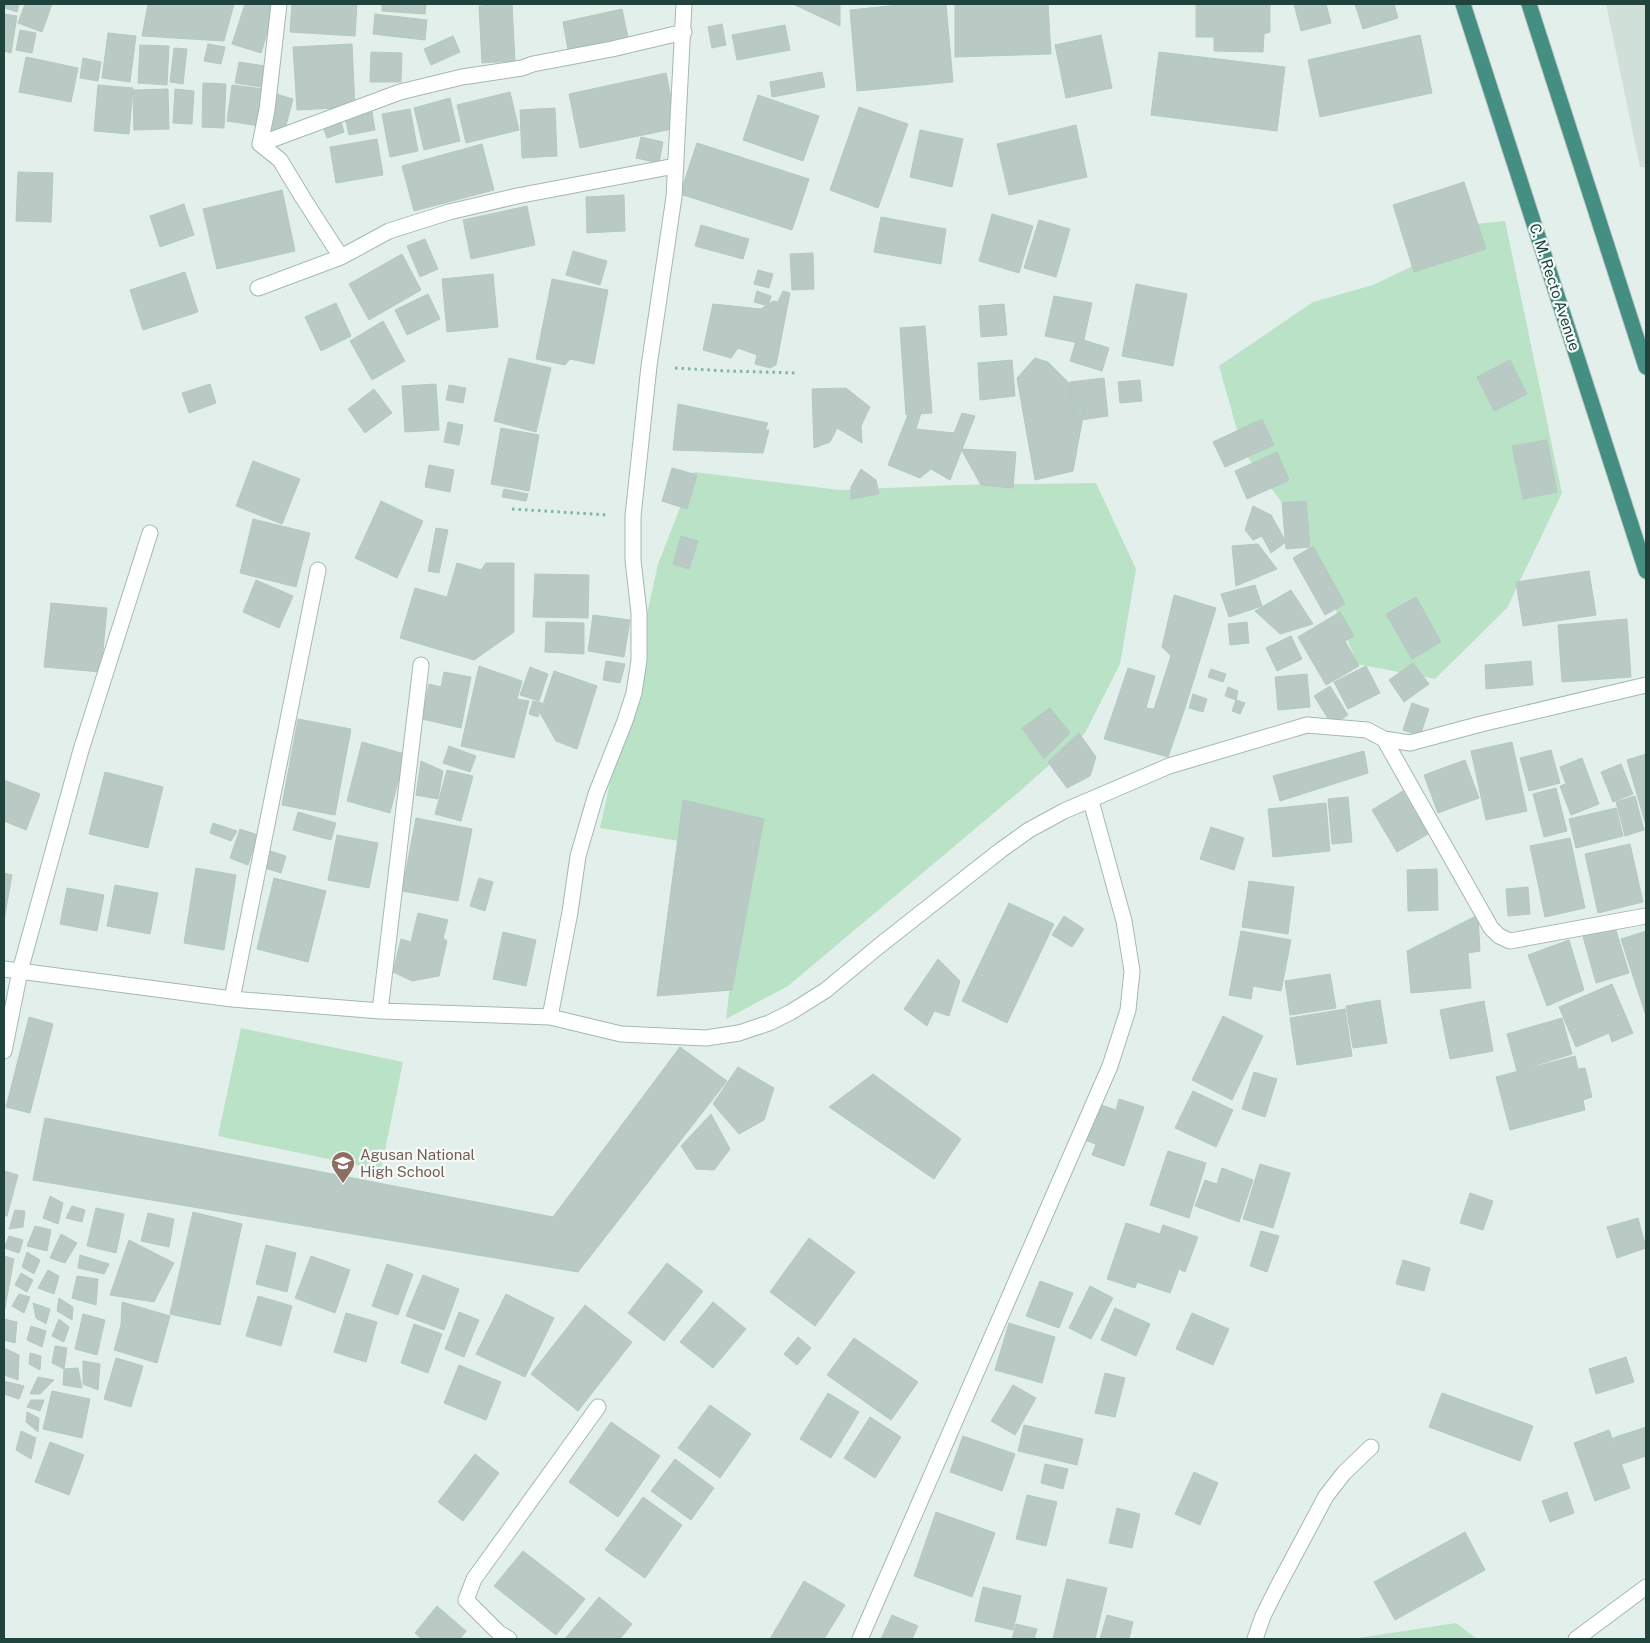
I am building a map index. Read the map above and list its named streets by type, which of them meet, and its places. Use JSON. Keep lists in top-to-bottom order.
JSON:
{
  "streets": {
    "highway": ["C. M. Recto Avenue"]
  },
  "places": {
    "school or university": ["Agusan National High School"]
  }
}
